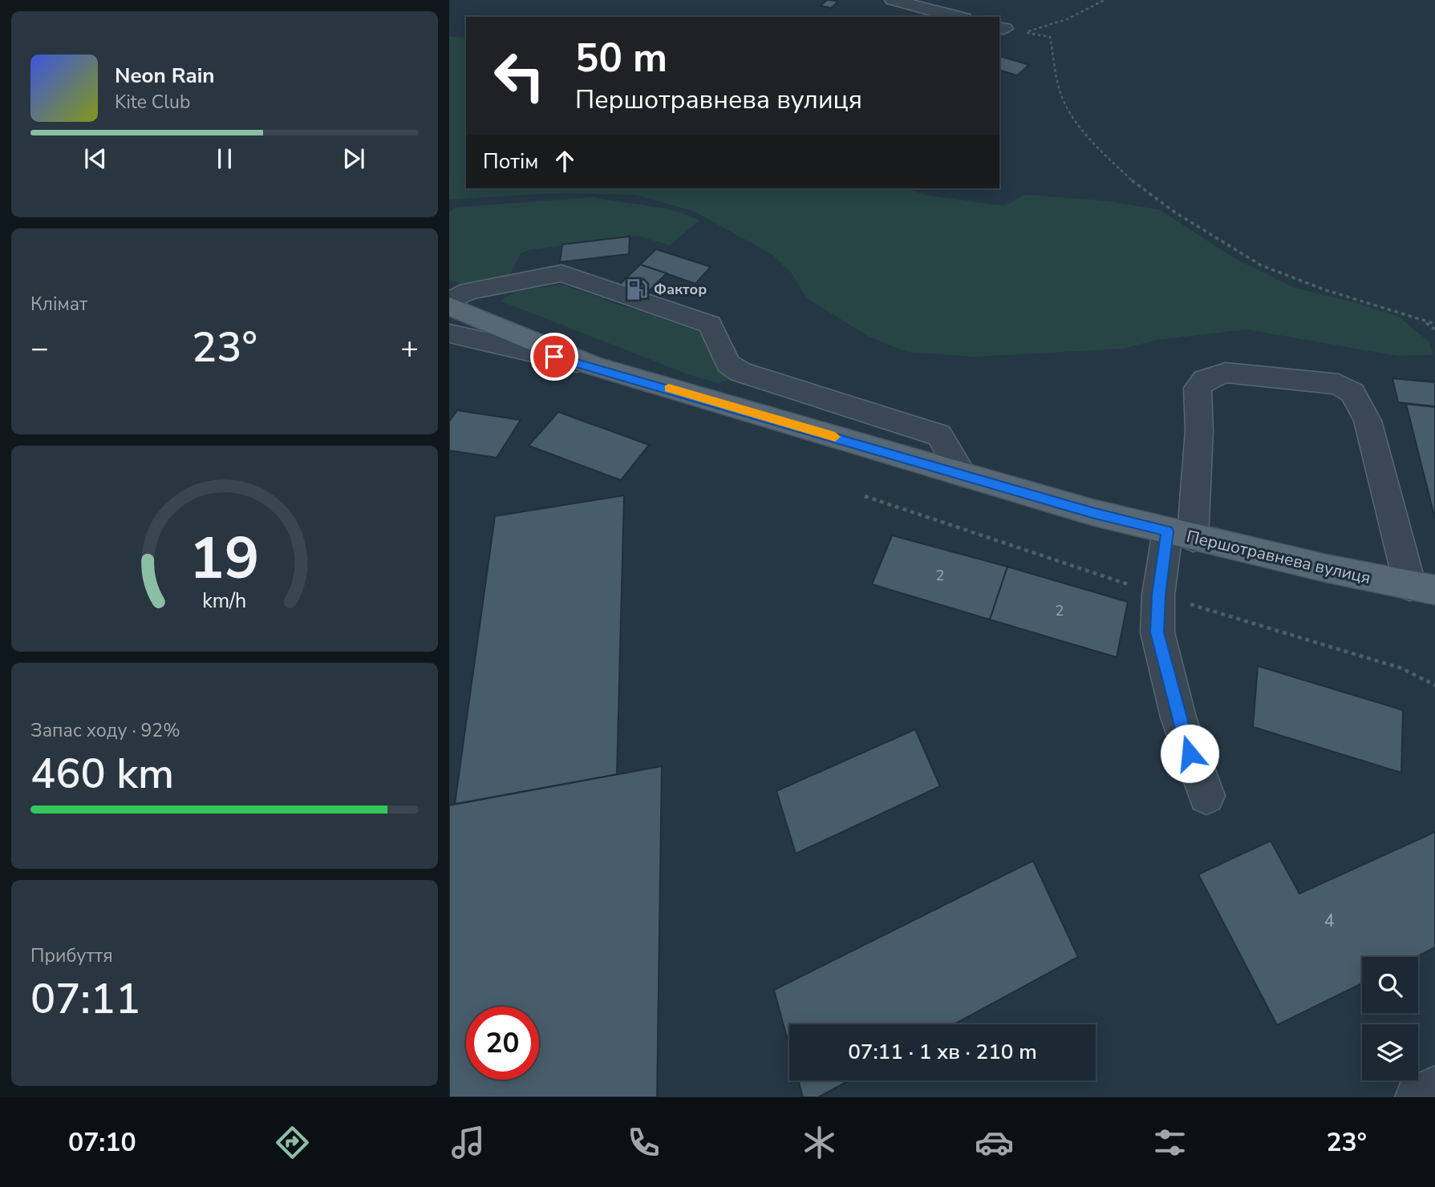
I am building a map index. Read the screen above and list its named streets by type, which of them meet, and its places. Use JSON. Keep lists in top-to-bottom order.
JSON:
{
  "streets": {
    "main road": ["Першотравнева вулиця"]
  },
  "places": {
    "fuel station": ["Фактор"]
  },
  "house_numbers": ["2", "2", "4"],
  "page": {
    "turn": ["50 m", "Першотравнева вулиця"],
    "song": ["Neon Rain", "Kite Club"],
    "then": "Потім",
    "tile": [
      "Клімат",
      ["Запас ходу · 92%", "460 km"],
      ["Прибуття", "07:11"]
    ],
    "heat": ["−", "23°", "+"],
    "limit": "20",
    "trip": "07:11 · 1 хв · 210 m",
    "tabs": ["07:10", "23°"],
    "gauge": ["19", "km/h"]
  }
}
